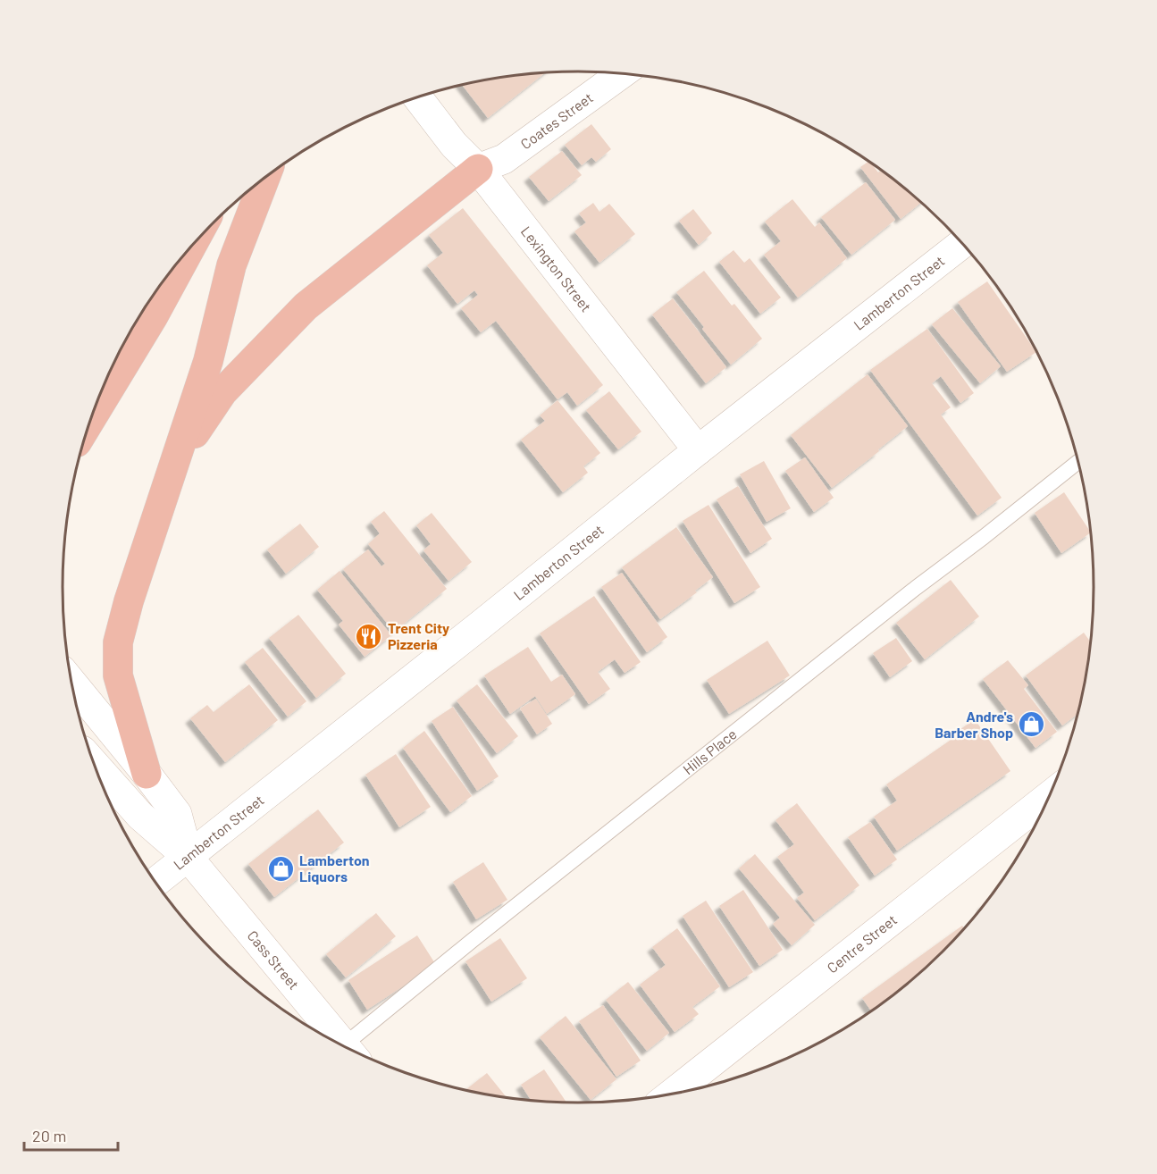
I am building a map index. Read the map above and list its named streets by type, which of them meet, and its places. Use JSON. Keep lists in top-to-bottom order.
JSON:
{
  "streets": {
    "street": [
      "Coates Street",
      "Lexington Street",
      "Lamberton Street",
      "Centre Street",
      "Cass Street"
    ],
    "lane": ["Hills Place"]
  },
  "crossings": [
    ["Coates Street", "Lexington Street"],
    ["Lexington Street", "Lamberton Street"],
    ["Lamberton Street", "Cass Street"]
  ],
  "places": {
    "restaurant": ["Trent City Pizzeria"],
    "shop": ["Andre's Barber Shop", "Lamberton Liquors"]
  },
  "scale_bar": "20 m"
}
